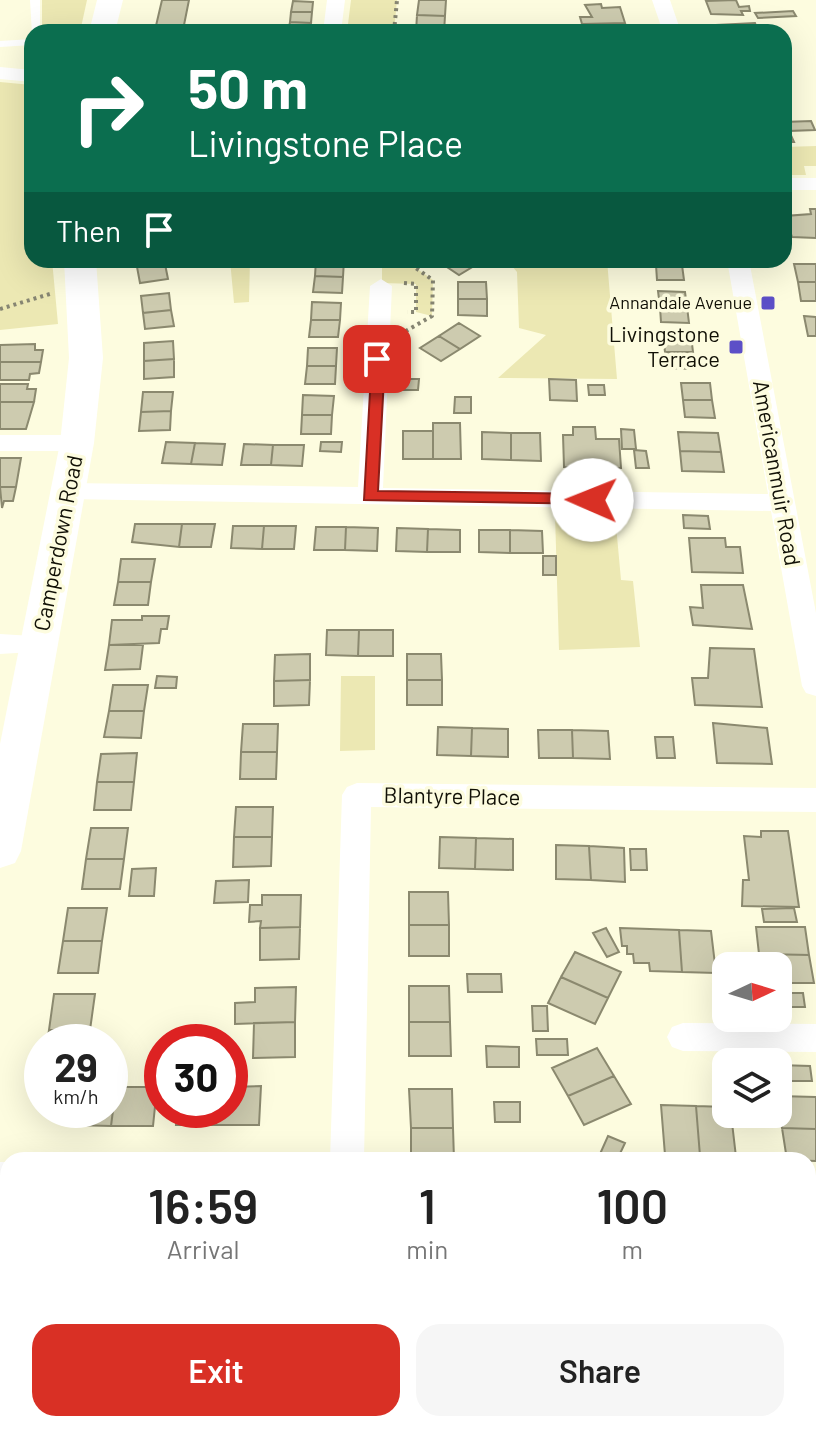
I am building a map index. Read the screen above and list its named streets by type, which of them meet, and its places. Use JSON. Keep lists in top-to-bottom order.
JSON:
{
  "streets": {
    "street": ["Americanmuir Road", "Camperdown Road", "Blantyre Place"]
  },
  "places": {
    "transit": ["Annandale Avenue", "Livingstone Terrace"]
  },
  "north": "right",
  "page": {
    "turn": ["50 m", "Livingstone Place"],
    "then": "Then",
    "speed": "29 km/h",
    "limit": "30",
    "eta": [
      "16:59",
      "Arrival",
      "1",
      "min",
      "100",
      "m"
    ],
    "buttons": ["Exit", "Share"]
  }
}
